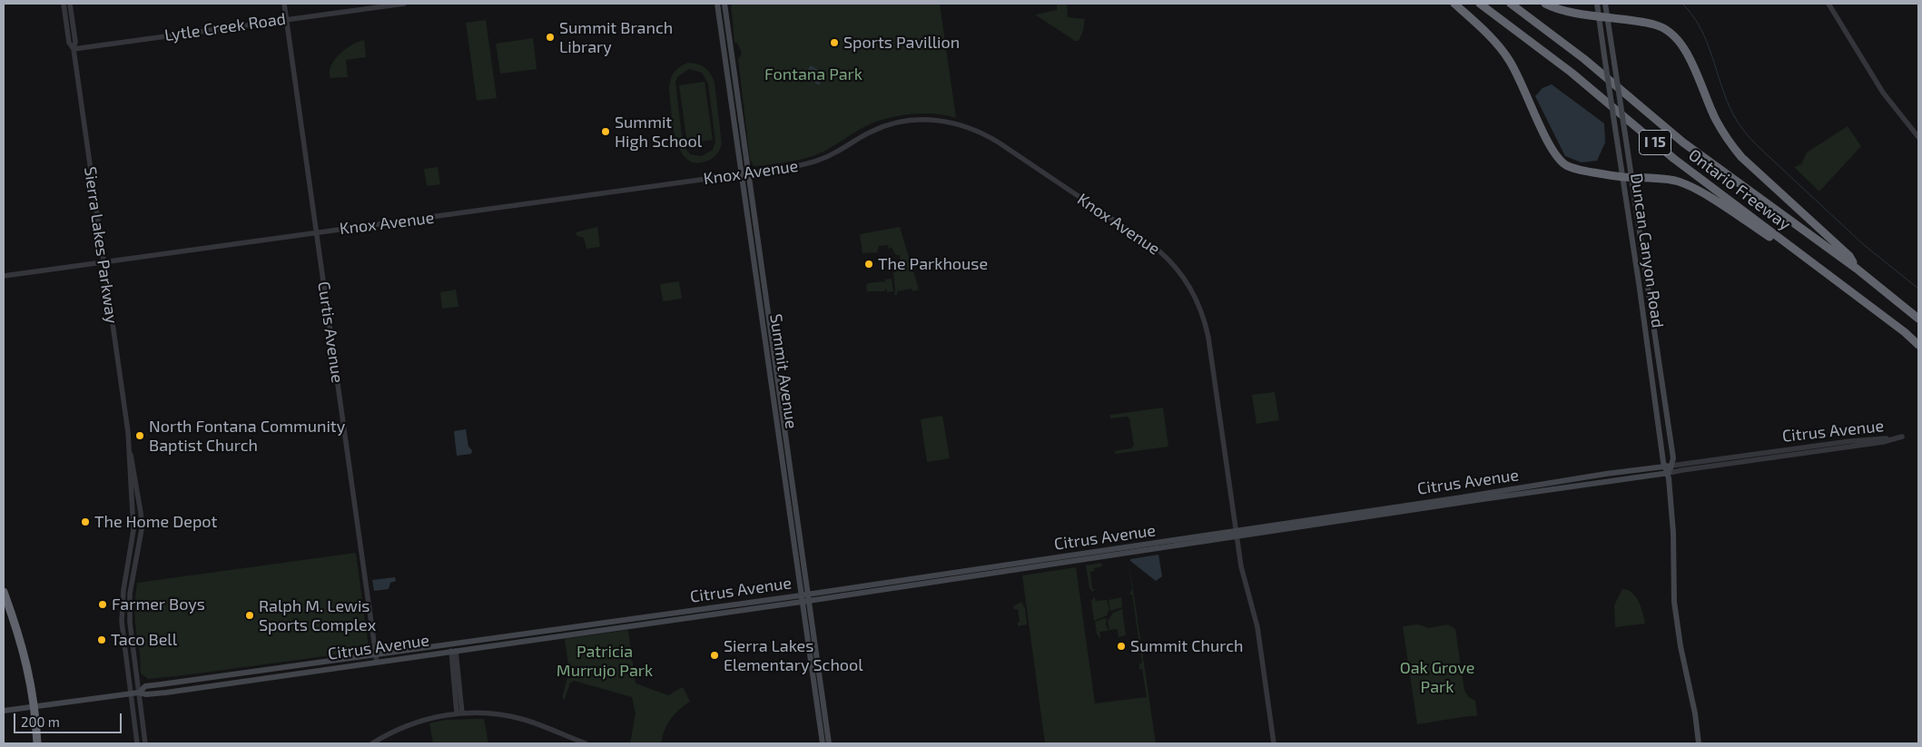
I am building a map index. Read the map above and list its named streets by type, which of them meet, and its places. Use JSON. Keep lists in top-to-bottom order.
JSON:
{
  "streets": {
    "highway": ["I 15", "Ontario Freeway"],
    "main road": ["Duncan Canyon Road", "Summit Avenue", "Citrus Avenue"],
    "street": [
      "Lytle Creek Road",
      "Knox Avenue",
      "Sierra Lakes Parkway",
      "Curtis Avenue"
    ]
  },
  "crossings": [
    ["Lytle Creek Road", "Sierra Lakes Parkway"],
    ["Lytle Creek Road", "Curtis Avenue"],
    ["Knox Avenue", "Sierra Lakes Parkway"],
    ["Knox Avenue", "Curtis Avenue"],
    ["Knox Avenue", "Summit Avenue"],
    ["Knox Avenue", "Citrus Avenue"],
    ["Sierra Lakes Parkway", "Citrus Avenue"],
    ["Duncan Canyon Road", "Citrus Avenue"],
    ["Curtis Avenue", "Citrus Avenue"],
    ["Summit Avenue", "Citrus Avenue"]
  ],
  "parks": ["Fontana Park", "Patricia Murrujo Park", "Oak Grove Park"],
  "places": [
    "Summit Branch Library",
    "Sports Pavillion",
    "Summit High School",
    "The Parkhouse",
    "North Fontana Community Baptist Church",
    "The Home Depot",
    "Farmer Boys",
    "Ralph M. Lewis Sports Complex",
    "Taco Bell",
    "Summit Church",
    "Sierra Lakes Elementary School"
  ],
  "scale_bar": "200 m"
}
